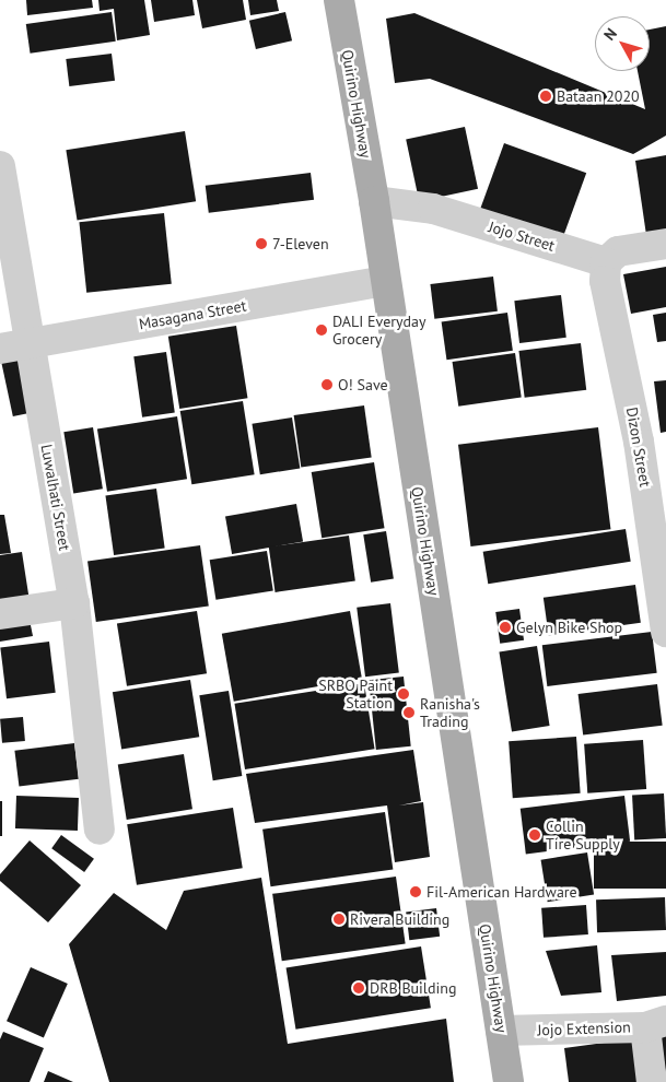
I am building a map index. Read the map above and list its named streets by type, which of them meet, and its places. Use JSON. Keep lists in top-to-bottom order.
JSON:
{
  "streets": {
    "main road": ["Quirino Highway"],
    "street": [
      "Jojo Street",
      "Masagana Street",
      "Dizon Street",
      "Luwalhati Street",
      "Jojo Extension"
    ]
  },
  "crossings": [
    ["Quirino Highway", "Jojo Street"],
    ["Quirino Highway", "Masagana Street"],
    ["Quirino Highway", "Jojo Extension"],
    ["Jojo Street", "Dizon Street"],
    ["Masagana Street", "Luwalhati Street"]
  ],
  "places": [
    "Bataan 2020",
    "7-Eleven",
    "DALI Everyday Grocery",
    "O! Save",
    "Gelyn Bike Shop",
    "SRBO Paint Station",
    "Ranisha's Trading",
    "Collin Tire Supply",
    "Fil-American Hardware",
    "Rivera Building",
    "DRB Building"
  ],
  "north": "top left"
}
